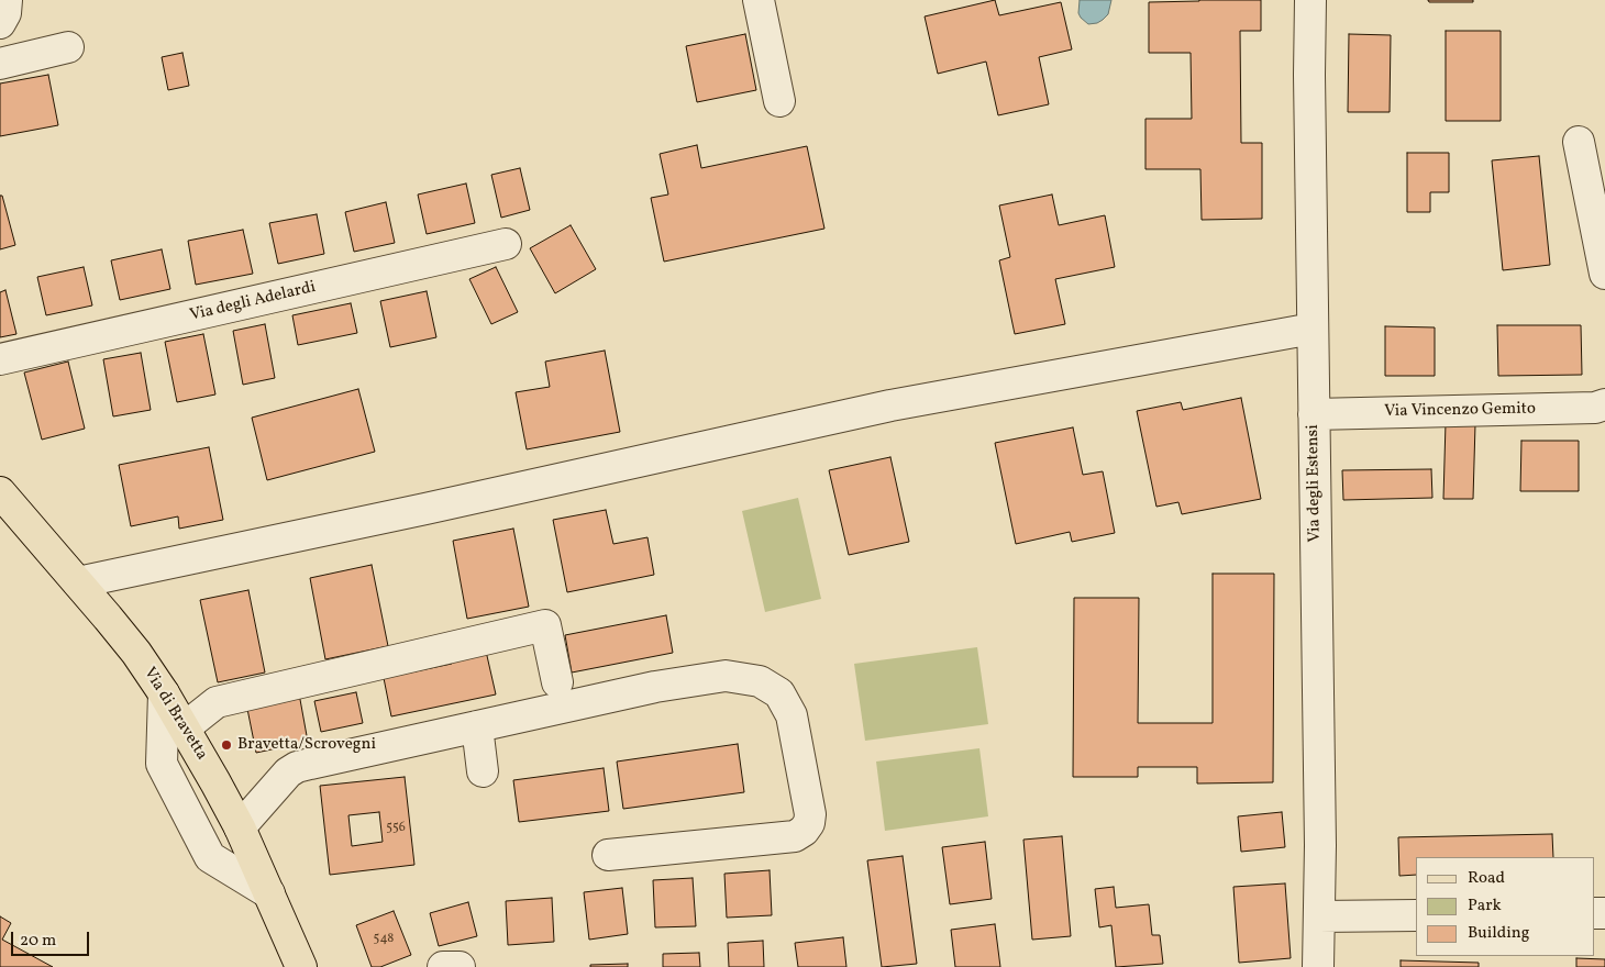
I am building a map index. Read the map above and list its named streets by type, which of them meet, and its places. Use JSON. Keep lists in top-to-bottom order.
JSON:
{
  "streets": {
    "main road": ["Via di Bravetta"],
    "street": ["Via degli Adelardi", "Via Vincenzo Gemito", "Via degli Estensi"]
  },
  "crossings": [
    ["Via Vincenzo Gemito", "Via degli Estensi"]
  ],
  "places": ["Bravetta/Scrovegni"],
  "house_numbers": ["556", "548"],
  "legend": ["Road", "Park", "Building"],
  "scale_bar": "20 m"
}
